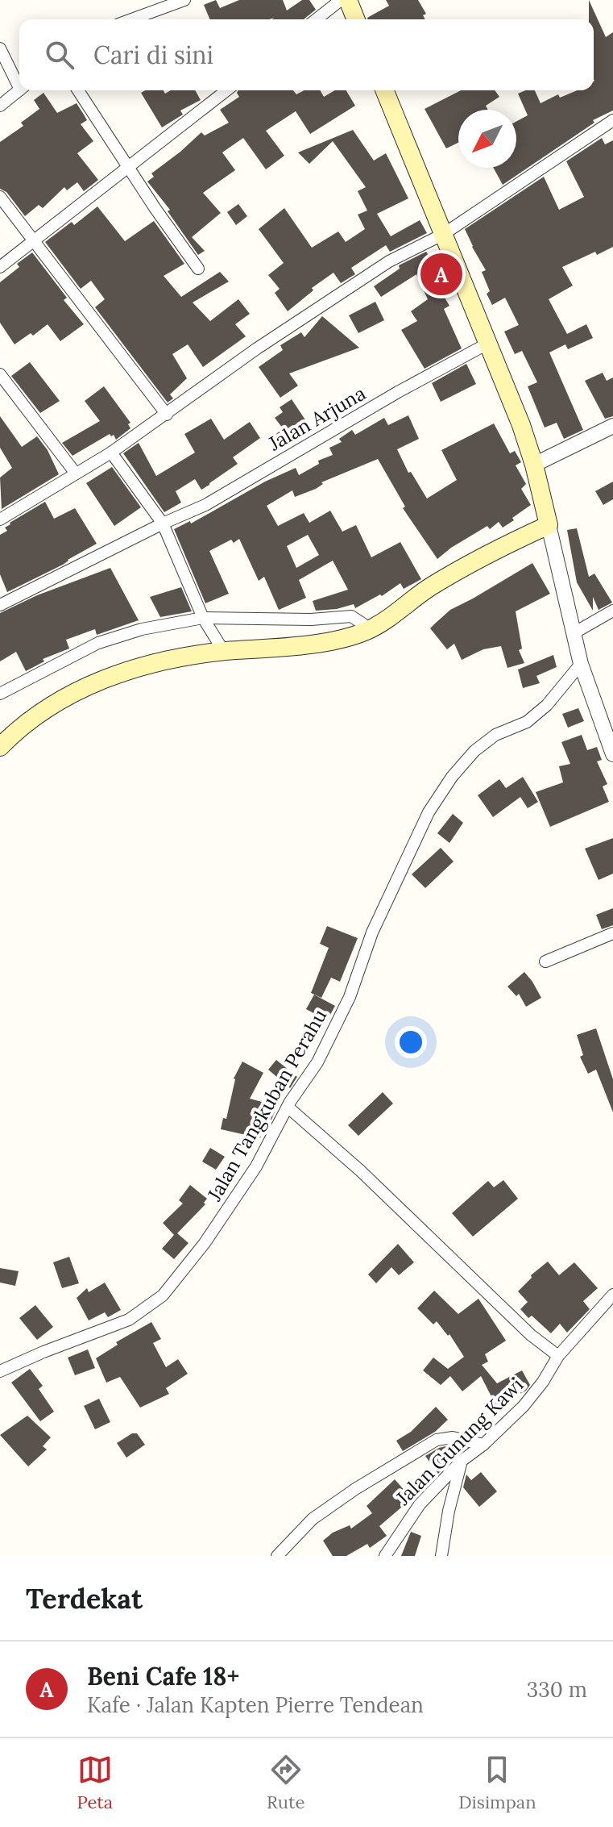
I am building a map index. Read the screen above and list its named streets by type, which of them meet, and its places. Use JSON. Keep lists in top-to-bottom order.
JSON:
{
  "streets": {
    "street": ["Jalan Arjuna", "Jalan Tangkuban Perahu", "Jalan Gunung Kawi"]
  },
  "north": "bottom left",
  "page": {
    "search": "Cari di sini",
    "pins": "A",
    "heading": "Terdekat",
    "list": [
      {
        "mark": "A",
        "name": "Beni Cafe 18+",
        "note": "Kafe · Jalan Kapten Pierre Tendean",
        "value": "330 m"
      }
    ],
    "nav": ["Peta", "Rute", "Disimpan"]
  }
}
